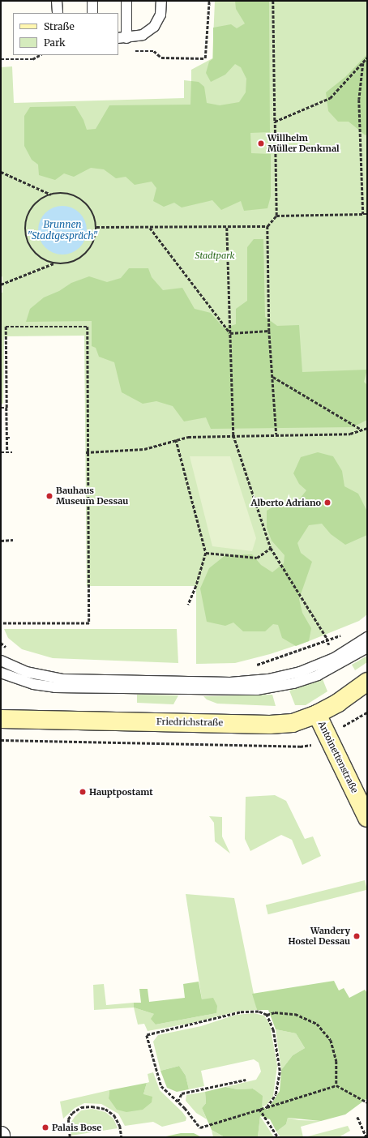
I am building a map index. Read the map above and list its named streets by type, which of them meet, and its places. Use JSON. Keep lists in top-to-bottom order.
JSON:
{
  "streets": {
    "main road": ["Friedrichstraße", "Antoinettenstraße"]
  },
  "crossings": [
    ["Friedrichstraße", "Antoinettenstraße"]
  ],
  "water": ["Brunnen \"Stadtgespräch\""],
  "parks": ["Stadtpark"],
  "places": [
    "Willhelm Müller Denkmal",
    "Bauhaus Museum Dessau",
    "Alberto Adriano",
    "Hauptpostamt",
    "Wandery Hostel Dessau",
    "Palais Bose"
  ],
  "legend": ["Straße", "Park"]
}
